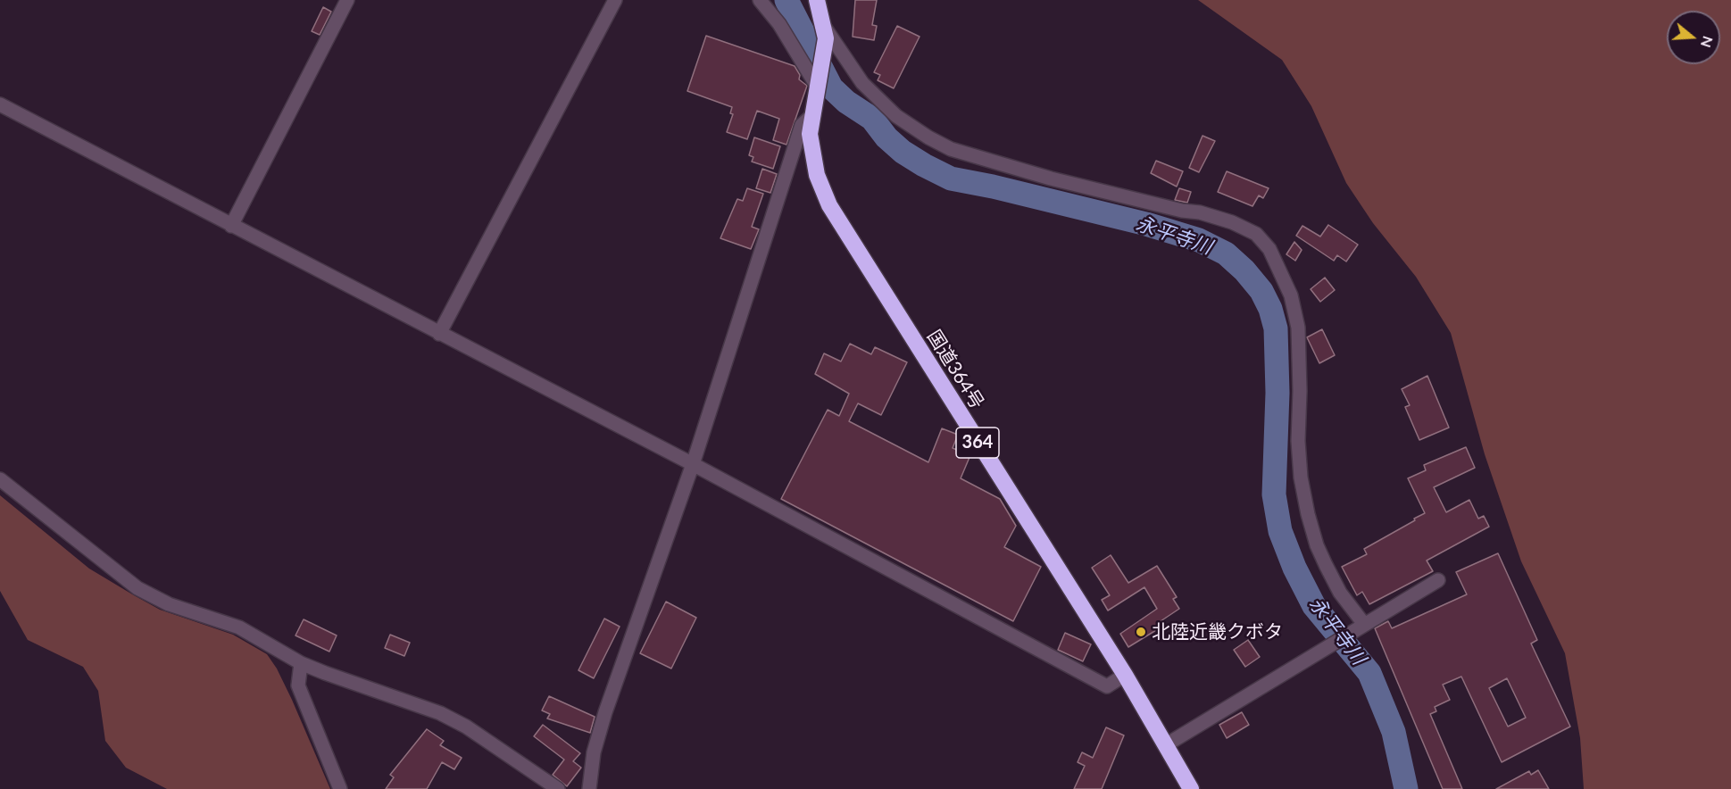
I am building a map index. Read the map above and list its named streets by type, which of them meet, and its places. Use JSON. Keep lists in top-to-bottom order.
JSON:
{
  "streets": {
    "highway": ["国道364号", "364"]
  },
  "water": ["永平寺川"],
  "places": ["北陸近畿クボタ"],
  "north": "right"
}
